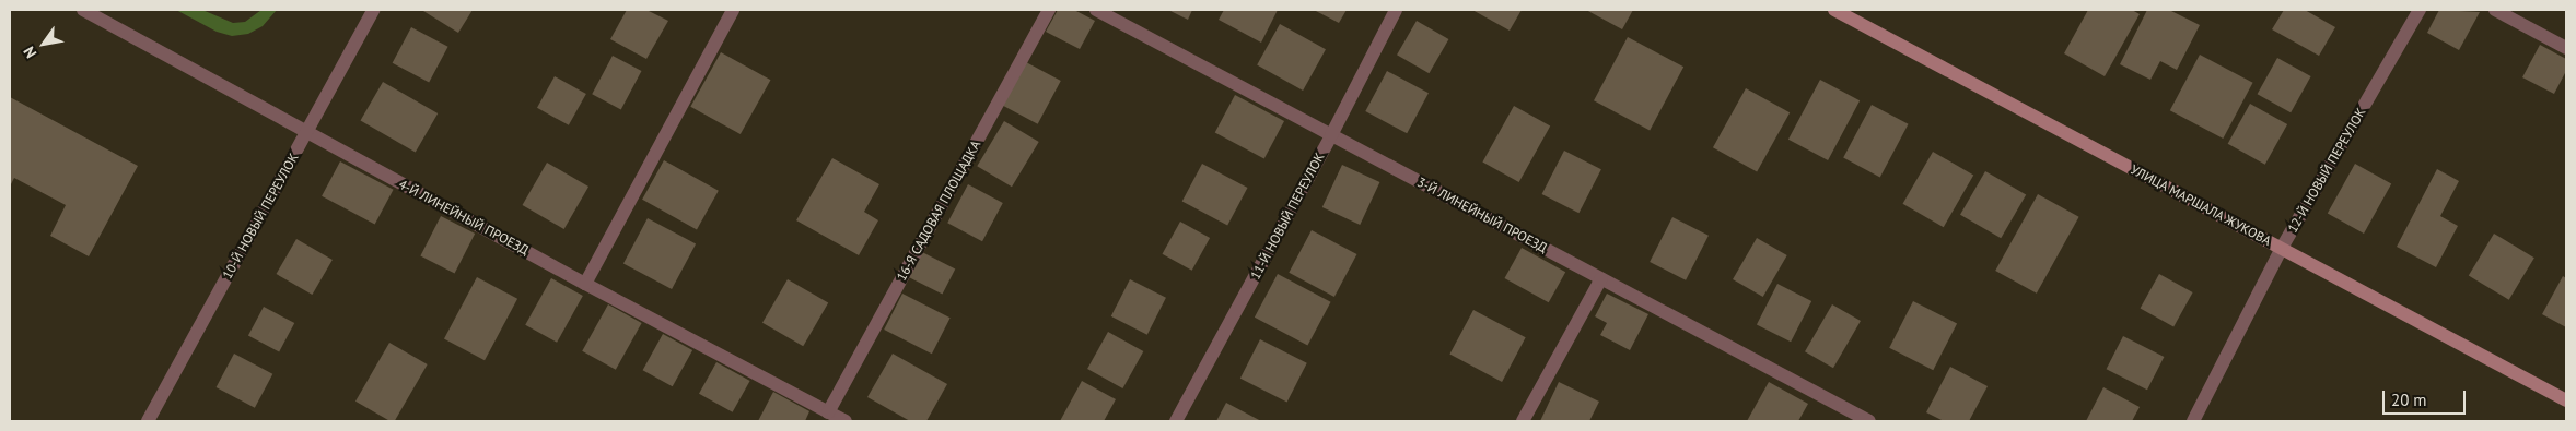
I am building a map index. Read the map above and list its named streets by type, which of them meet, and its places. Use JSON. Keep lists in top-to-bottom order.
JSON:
{
  "streets": {
    "main road": ["УЛИЦА МАРШАЛА ЖУКОВА"],
    "street": [
      "12-Й НОВЫЙ ПЕРЕУЛОК",
      "16-Я САДОВАЯ ПЛОЩАДКА",
      "3-Й ЛИНЕЙНЫЙ ПРОЕЗД",
      "10-Й НОВЫЙ ПЕРЕУЛОК",
      "11-Й НОВЫЙ ПЕРЕУЛОК",
      "4-Й ЛИНЕЙНЫЙ ПРОЕЗД"
    ]
  },
  "crossings": [
    ["12-Й НОВЫЙ ПЕРЕУЛОК", "УЛИЦА МАРШАЛА ЖУКОВА"],
    ["16-Я САДОВАЯ ПЛОЩАДКА", "4-Й ЛИНЕЙНЫЙ ПРОЕЗД"],
    ["3-Й ЛИНЕЙНЫЙ ПРОЕЗД", "11-Й НОВЫЙ ПЕРЕУЛОК"],
    ["10-Й НОВЫЙ ПЕРЕУЛОК", "4-Й ЛИНЕЙНЫЙ ПРОЕЗД"]
  ],
  "scale_bar": "20 m",
  "north": "bottom left"
}
